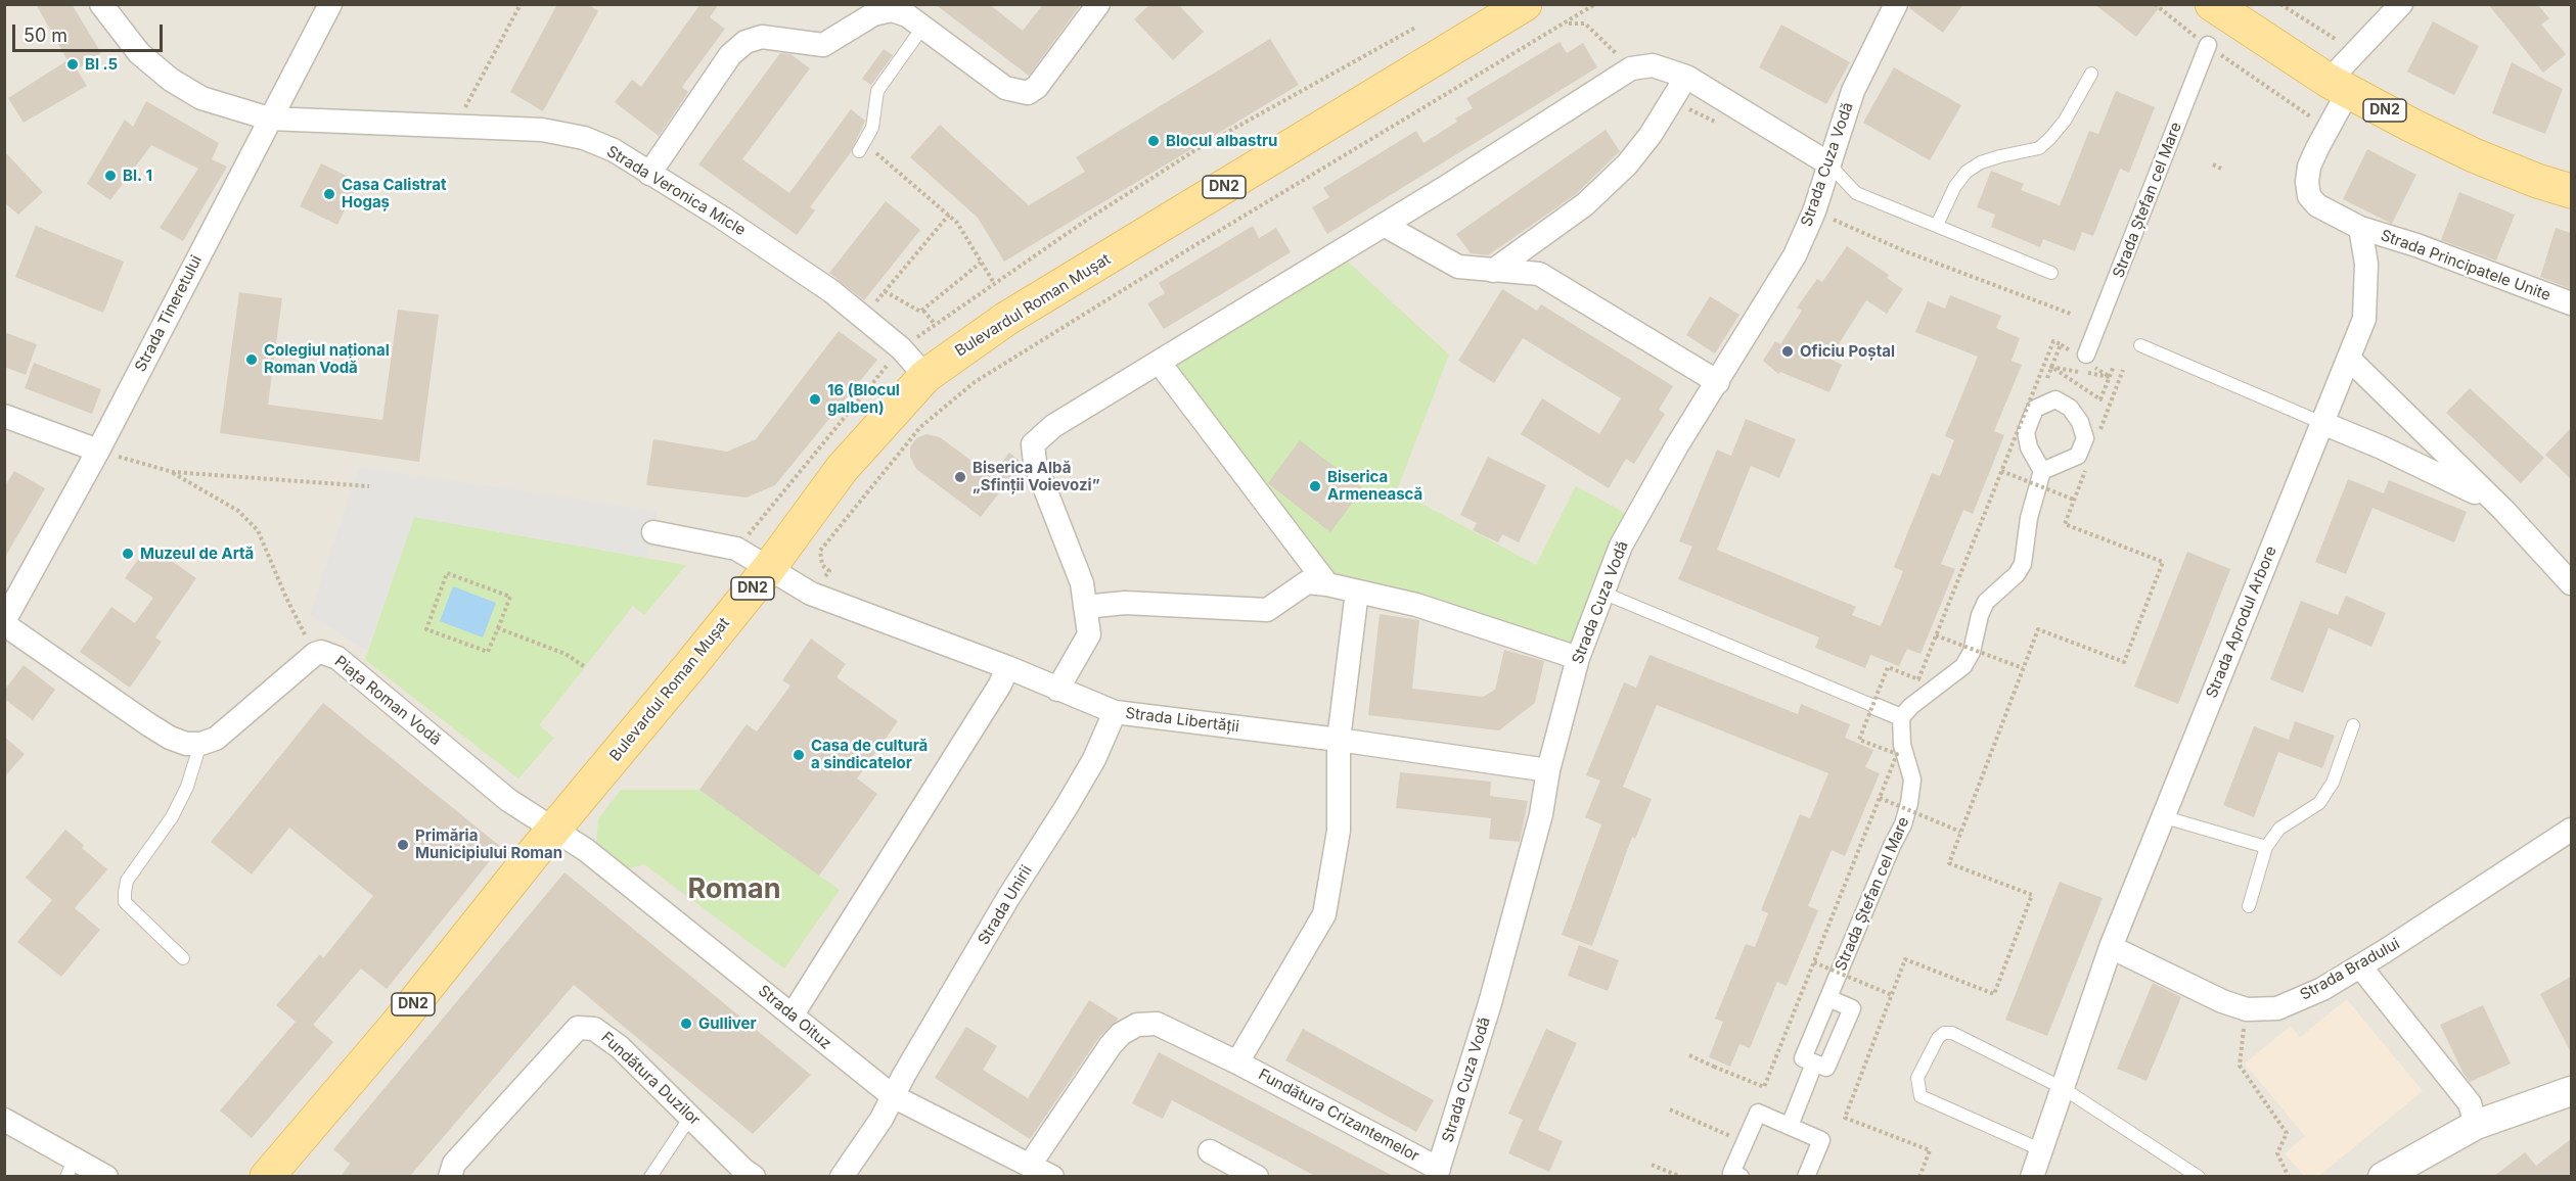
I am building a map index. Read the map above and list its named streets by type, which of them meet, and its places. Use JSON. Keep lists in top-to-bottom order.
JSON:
{
  "streets": {
    "main road": ["DN2", "Bulevardul Roman Mușat"],
    "street": [
      "Strada Cuza Vodă",
      "Strada Veronica Micle",
      "Strada Ștefan cel Mare",
      "Strada Principatele Unite",
      "Strada Tineretului",
      "Strada Aprodul Arbore",
      "Piața Roman Vodă",
      "Strada Libertății",
      "Strada Unirii",
      "Strada Bradului",
      "Strada Oituz",
      "Fundătura Duzilor",
      "Fundătura Crizantemelor"
    ]
  },
  "crossings": [
    ["Strada Cuza Vodă", "Strada Libertății"],
    ["Strada Cuza Vodă", "Fundătura Crizantemelor"],
    ["Strada Veronica Micle", "Bulevardul Roman Mușat"],
    ["Strada Veronica Micle", "Strada Tineretului"],
    ["Strada Principatele Unite", "Strada Aprodul Arbore"],
    ["Bulevardul Roman Mușat", "Piața Roman Vodă"],
    ["Bulevardul Roman Mușat", "Strada Libertății"],
    ["Bulevardul Roman Mușat", "Strada Oituz"],
    ["Strada Aprodul Arbore", "Strada Bradului"],
    ["Piața Roman Vodă", "Strada Oituz"],
    ["Strada Libertății", "Strada Unirii"],
    ["Strada Unirii", "Strada Oituz"],
    ["Strada Oituz", "Fundătura Crizantemelor"]
  ],
  "districts": ["Roman"],
  "places": [
    "Bl .5",
    "Blocul albastru",
    "Bl. 1",
    "Casa Calistrat Hogaș",
    "Oficiu Poștal",
    "Colegiul național Roman Vodă",
    "16 (Blocul galben)",
    "Biserica Albă „Sfinții Voievozi”",
    "Biserica Armenească",
    "Muzeul de Artă",
    "Casa de cultură a sindicatelor",
    "Primăria Municipiului Roman",
    "Gulliver"
  ],
  "scale_bar": "50 m"
}
